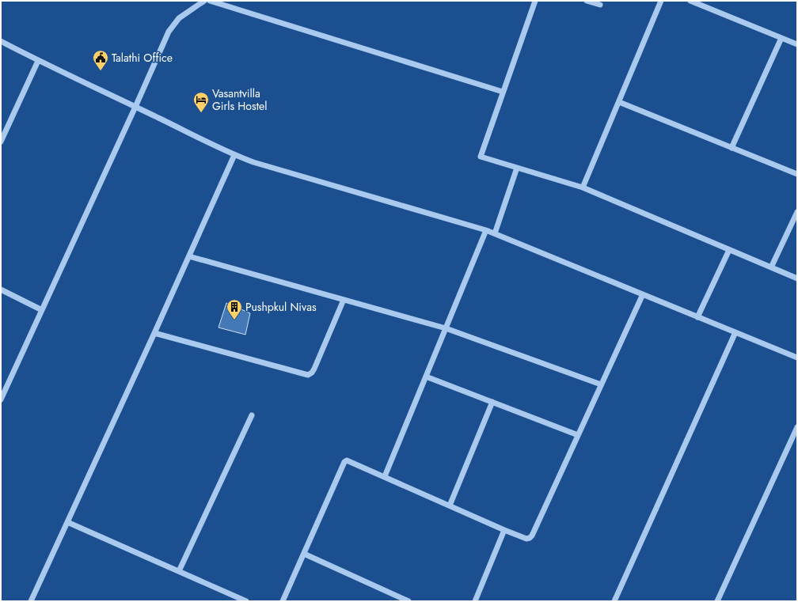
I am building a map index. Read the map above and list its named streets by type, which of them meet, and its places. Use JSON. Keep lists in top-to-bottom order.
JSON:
{
  "places": {
    "public building": ["Talathi Office"],
    "hotel": ["Vasantvilla Girls Hostel"],
    "building": ["Pushpkul Nivas"]
  }
}
